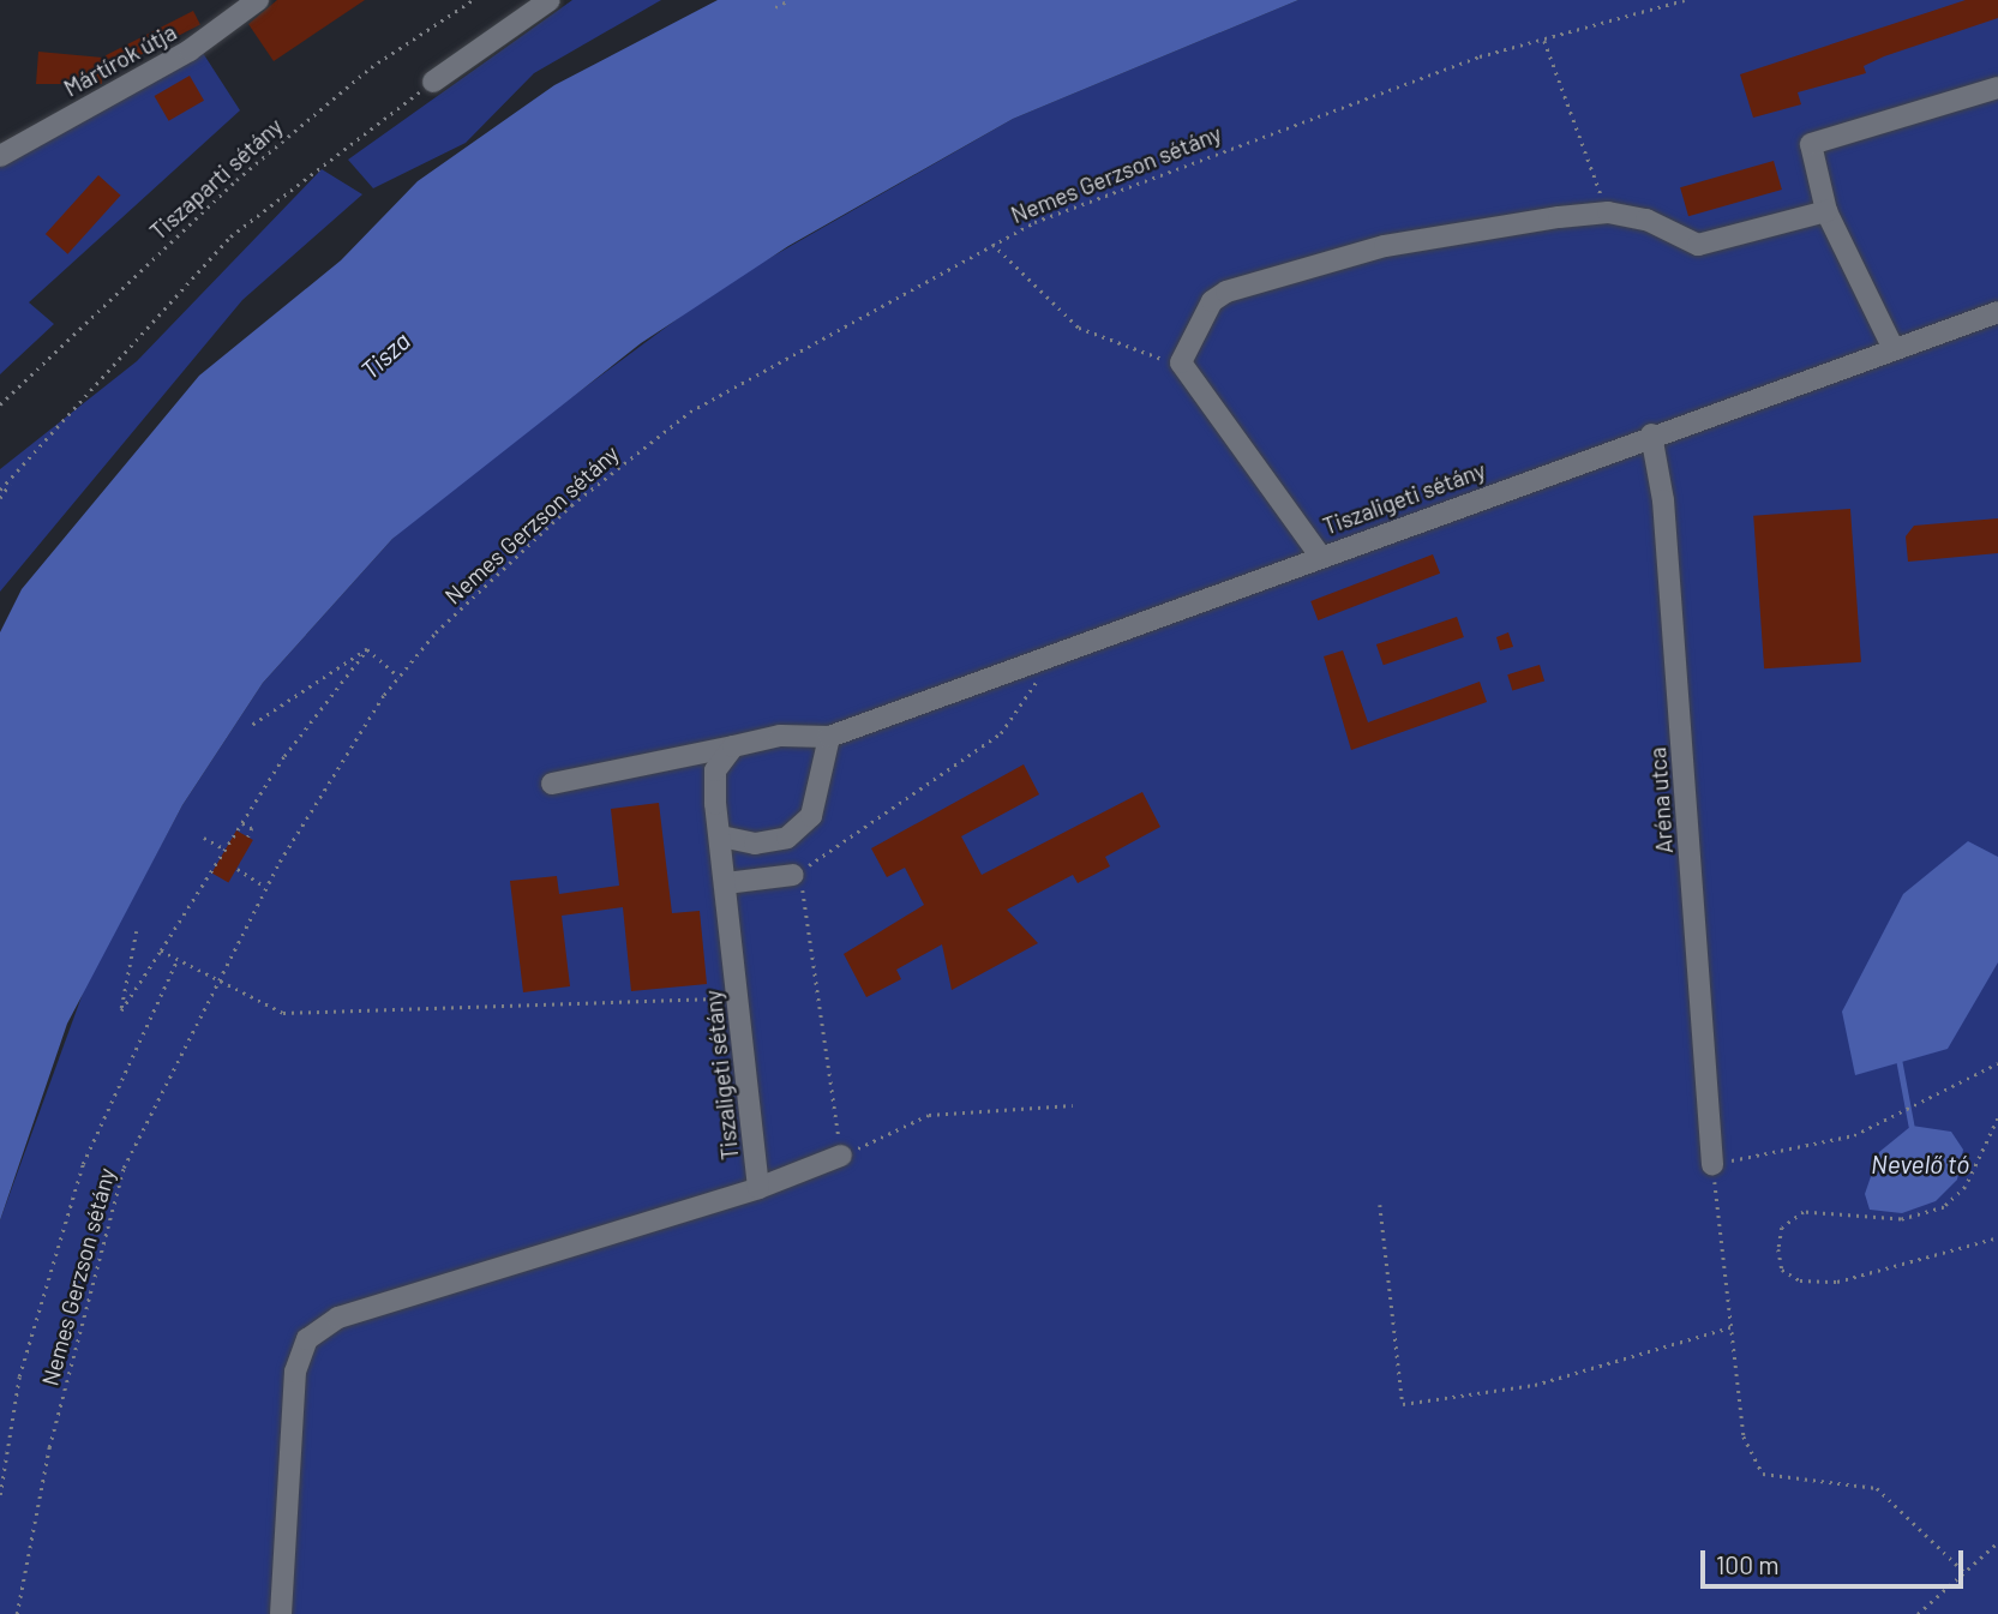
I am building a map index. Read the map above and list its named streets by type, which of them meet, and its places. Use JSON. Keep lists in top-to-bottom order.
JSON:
{
  "streets": {
    "street": ["Mártírok útja", "Tiszaligeti sétány", "Aréna utca"],
    "path": ["Nemes Gerzson sétány", "Tiszaparti sétány"]
  },
  "crossings": [
    ["Tiszaligeti sétány", "Aréna utca"]
  ],
  "water": ["Tisza", "Nevelő tó"],
  "scale_bar": "100 m"
}
